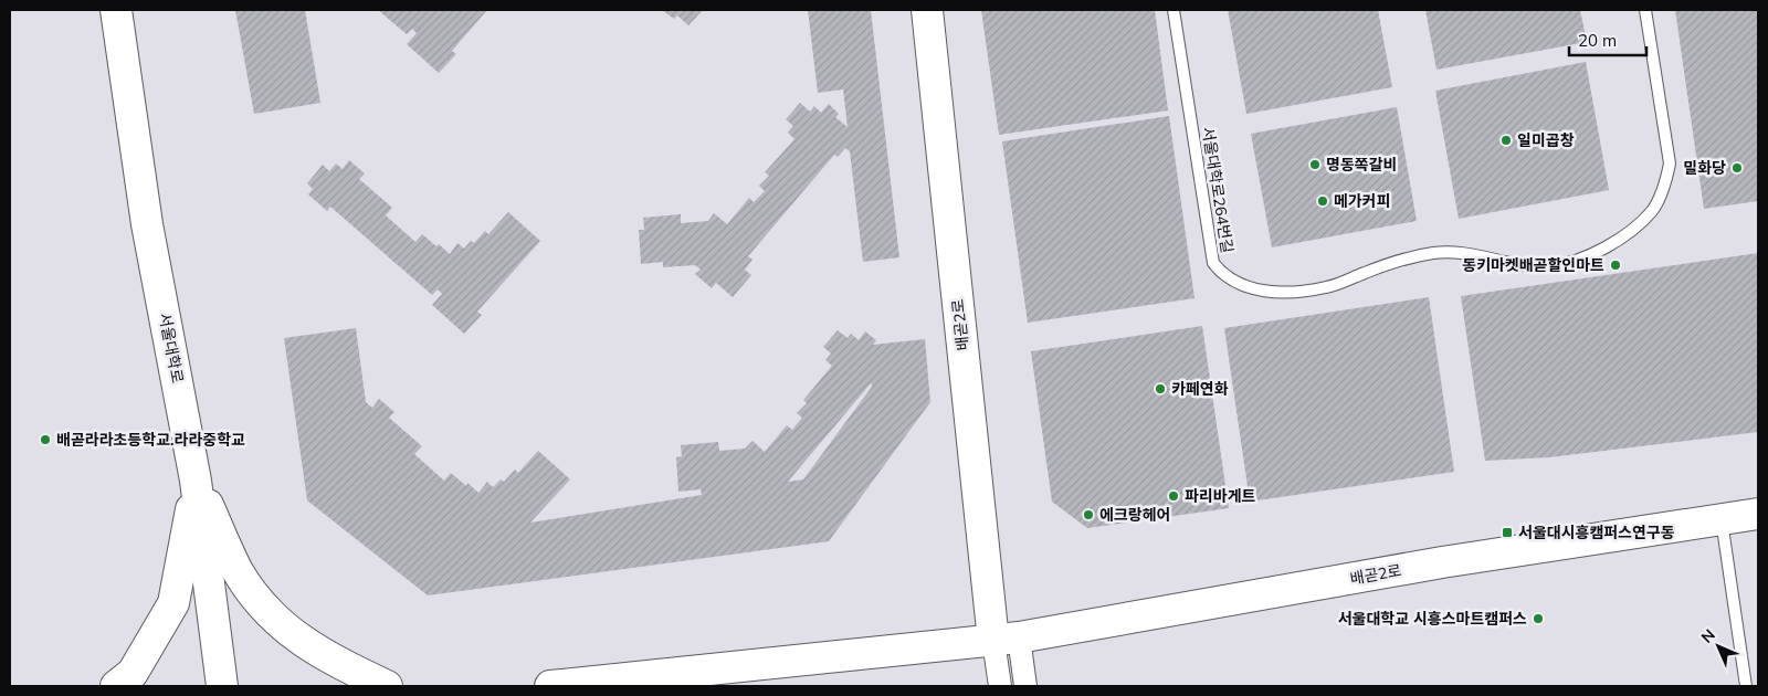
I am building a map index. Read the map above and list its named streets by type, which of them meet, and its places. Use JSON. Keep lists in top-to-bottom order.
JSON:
{
  "streets": {
    "main road": ["배곧2로", "서울대학로"],
    "lane": ["서울대학로264번길"]
  },
  "places": {
    "other": [
      "일미곱창",
      "명동쪽갈비",
      "밀화당",
      "메가커피",
      "동키마켓배곧할인마트",
      "카페연화",
      "배곧라라초등학교.라라중학교",
      "파리바게트",
      "에크랑헤어",
      "서울대학교 시흥스마트캠퍼스"
    ],
    "transit": ["서울대시흥캠퍼스연구동"]
  },
  "scale_bar": "20 m",
  "north": "top left"
}
